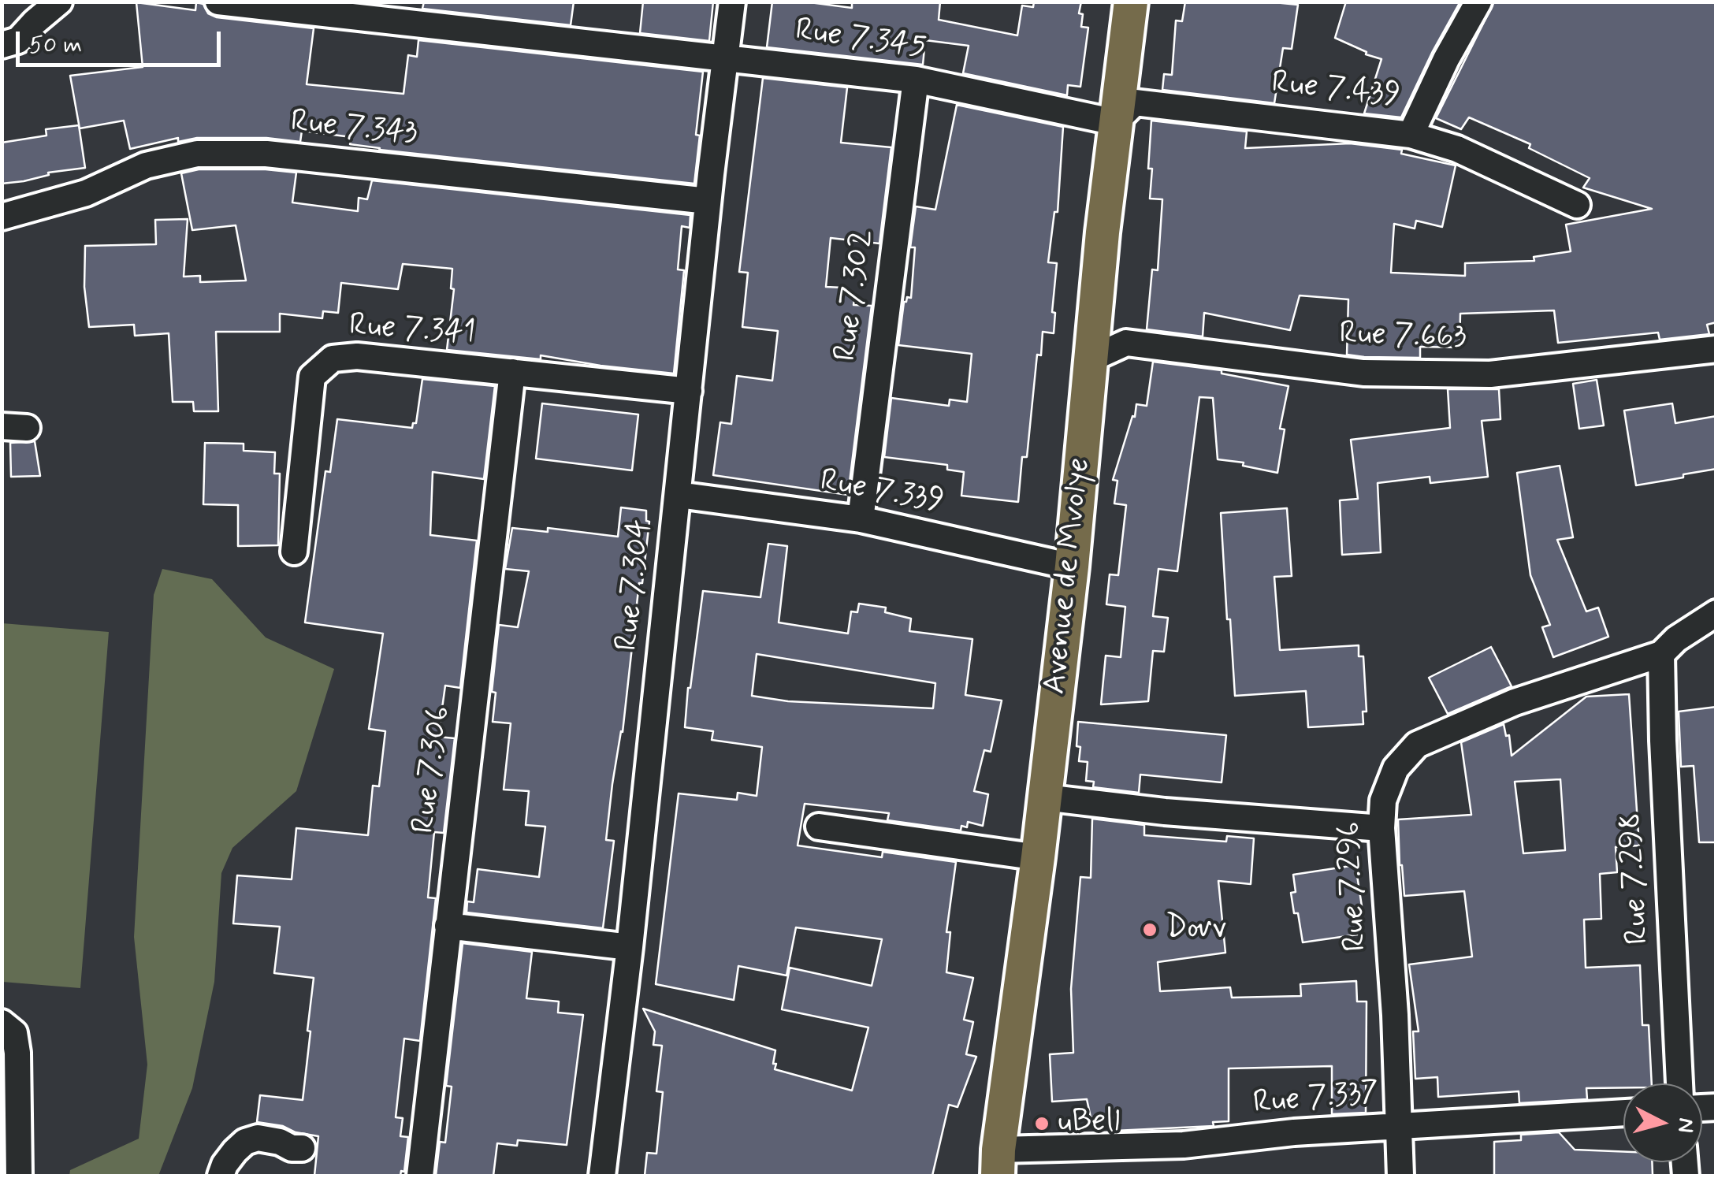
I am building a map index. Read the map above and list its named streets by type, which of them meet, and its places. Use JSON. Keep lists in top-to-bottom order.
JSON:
{
  "streets": {
    "main road": ["Avenue de Mvolye"],
    "street": [
      "Rue 7.345",
      "Rue 7.439",
      "Rue 7.343",
      "Rue 7.302",
      "Rue 7.341",
      "Rue 7.663",
      "Rue 7.339",
      "Rue 7.304",
      "Rue 7.306",
      "Rue 7.298",
      "Rue 7.296",
      "Rue 7.337"
    ]
  },
  "crossings": [
    ["Rue 7.345", "Rue 7.439"],
    ["Rue 7.345", "Rue 7.302"],
    ["Rue 7.345", "Avenue de Mvolye"],
    ["Rue 7.345", "Rue 7.304"],
    ["Rue 7.439", "Avenue de Mvolye"],
    ["Rue 7.343", "Rue 7.304"],
    ["Rue 7.302", "Rue 7.339"],
    ["Rue 7.341", "Rue 7.304"],
    ["Rue 7.341", "Rue 7.306"],
    ["Rue 7.663", "Avenue de Mvolye"],
    ["Rue 7.339", "Avenue de Mvolye"],
    ["Rue 7.339", "Rue 7.304"],
    ["Avenue de Mvolye", "Rue 7.337"],
    ["Rue 7.298", "Rue 7.296"],
    ["Rue 7.296", "Rue 7.337"]
  ],
  "places": ["Dovv", "uBell"],
  "scale_bar": "50 m",
  "north": "right"
}
